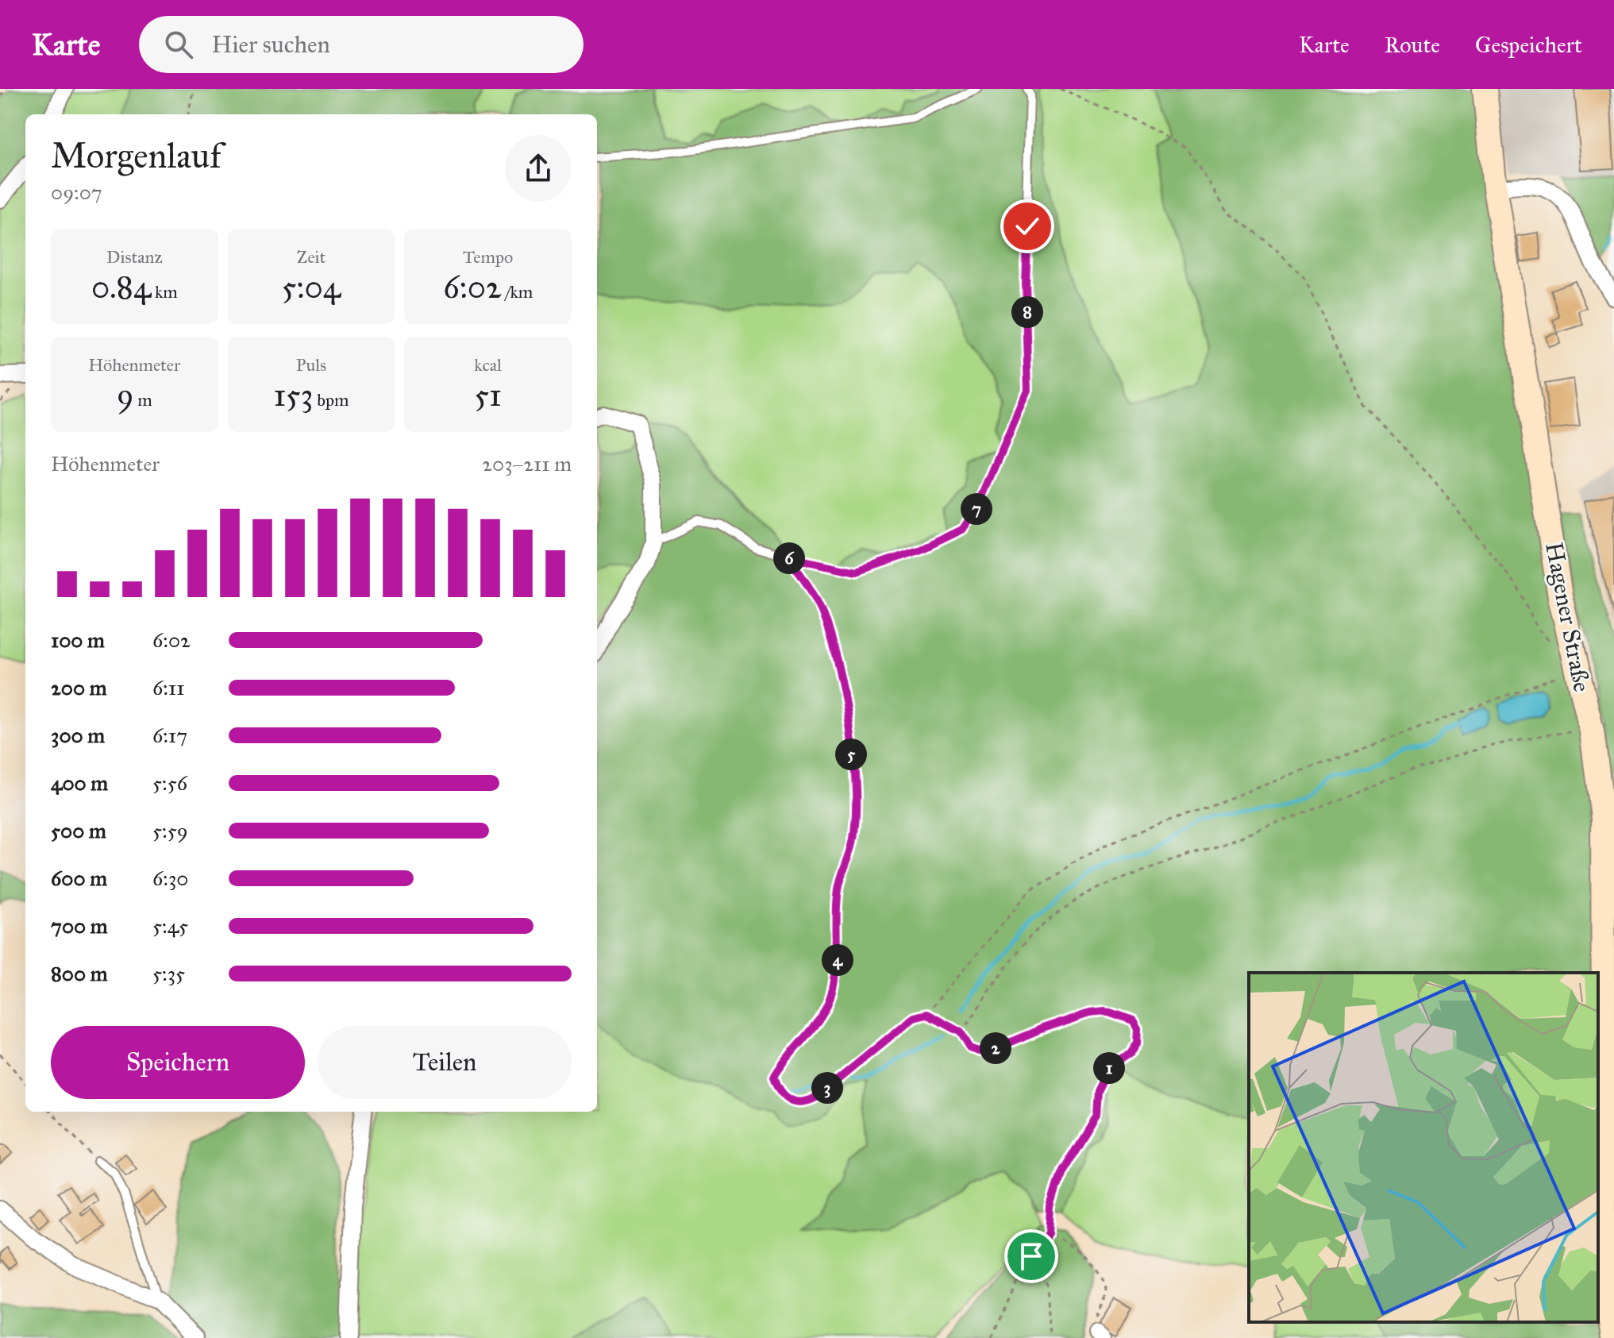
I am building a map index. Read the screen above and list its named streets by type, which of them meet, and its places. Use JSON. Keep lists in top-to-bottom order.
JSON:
{
  "streets": {
    "main road": ["Hagener Straße"]
  },
  "page": {
    "header": "Karte",
    "search": "Hier suchen",
    "nav": ["Karte", "Route", "Gespeichert"],
    "heading": ["Morgenlauf", "09:07"],
    "stats": [
      ["Distanz", "0.84 km"],
      ["Zeit", "5:04"],
      ["Tempo", "6:02 /km"],
      ["Höhenmeter", "9 m"],
      ["Puls", "153 bpm"],
      ["kcal", "51"]
    ],
    "pins": [
      "8",
      "7",
      "6",
      "5",
      "4",
      "2",
      "1",
      "3"
    ],
    "chart": ["Höhenmeter", "203–211 m"],
    "list": [
      {
        "name": "100 m",
        "note": "6:02"
      },
      {
        "name": "200 m",
        "note": "6:11"
      },
      {
        "name": "300 m",
        "note": "6:17"
      },
      {
        "name": "400 m",
        "note": "5:56"
      },
      {
        "name": "500 m",
        "note": "5:59"
      },
      {
        "name": "600 m",
        "note": "6:30"
      },
      {
        "name": "700 m",
        "note": "5:45"
      },
      {
        "name": "800 m",
        "note": "5:35"
      }
    ],
    "buttons": ["Speichern", "Teilen"]
  }
}
